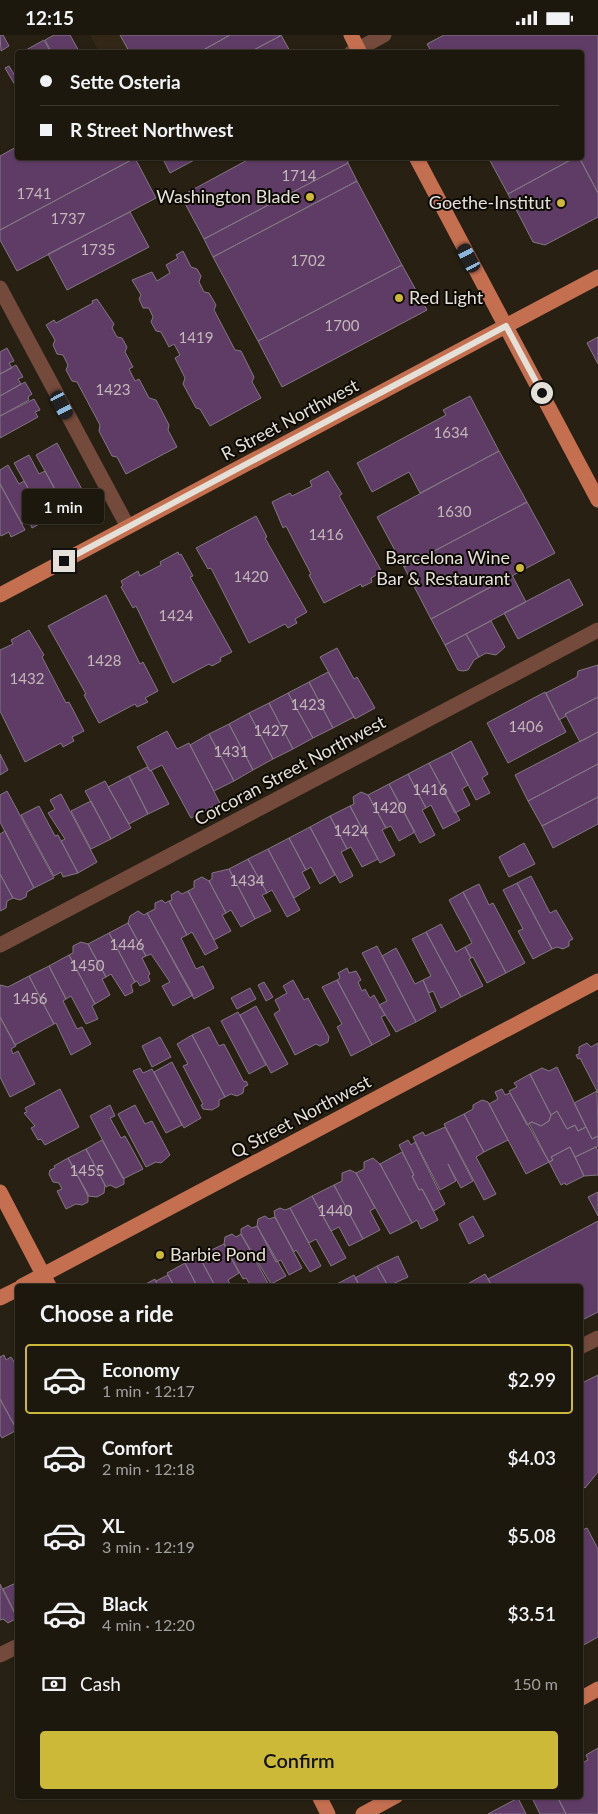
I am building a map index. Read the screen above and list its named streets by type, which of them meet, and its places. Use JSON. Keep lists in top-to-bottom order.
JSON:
{
  "streets": {
    "main road": ["R Street Northwest", "Q Street Northwest"],
    "street": ["Corcoran Street Northwest"]
  },
  "places": [
    "Washington Blade",
    "Goethe-Institut",
    "Red Light",
    "Barcelona Wine Bar & Restaurant",
    "Barbie Pond"
  ],
  "house_numbers": [
    "1714",
    "1741",
    "1737",
    "1735",
    "1702",
    "1700",
    "1419",
    "1423",
    "1634",
    "1630",
    "1416",
    "1420",
    "1424",
    "1428",
    "1432",
    "1423",
    "1406",
    "1427",
    "1431",
    "1416",
    "1420",
    "1424",
    "1434",
    "1446",
    "1450",
    "1456",
    "1455",
    "1440"
  ],
  "page": {
    "status": "12:15",
    "banner": ["Sette Osteria", "R Street Northwest"],
    "bubble": "1 min",
    "heading": "Choose a ride",
    "list": [
      {
        "name": "Economy",
        "note": "1 min · 12:17",
        "value": "$2.99"
      },
      {
        "name": "Comfort",
        "note": "2 min · 12:18",
        "value": "$4.03"
      },
      {
        "name": "XL",
        "note": "3 min · 12:19",
        "value": "$5.08"
      },
      {
        "name": "Black",
        "note": "4 min · 12:20",
        "value": "$3.51"
      }
    ],
    "pay": ["Cash", "150 m"],
    "buttons": "Confirm"
  }
}
